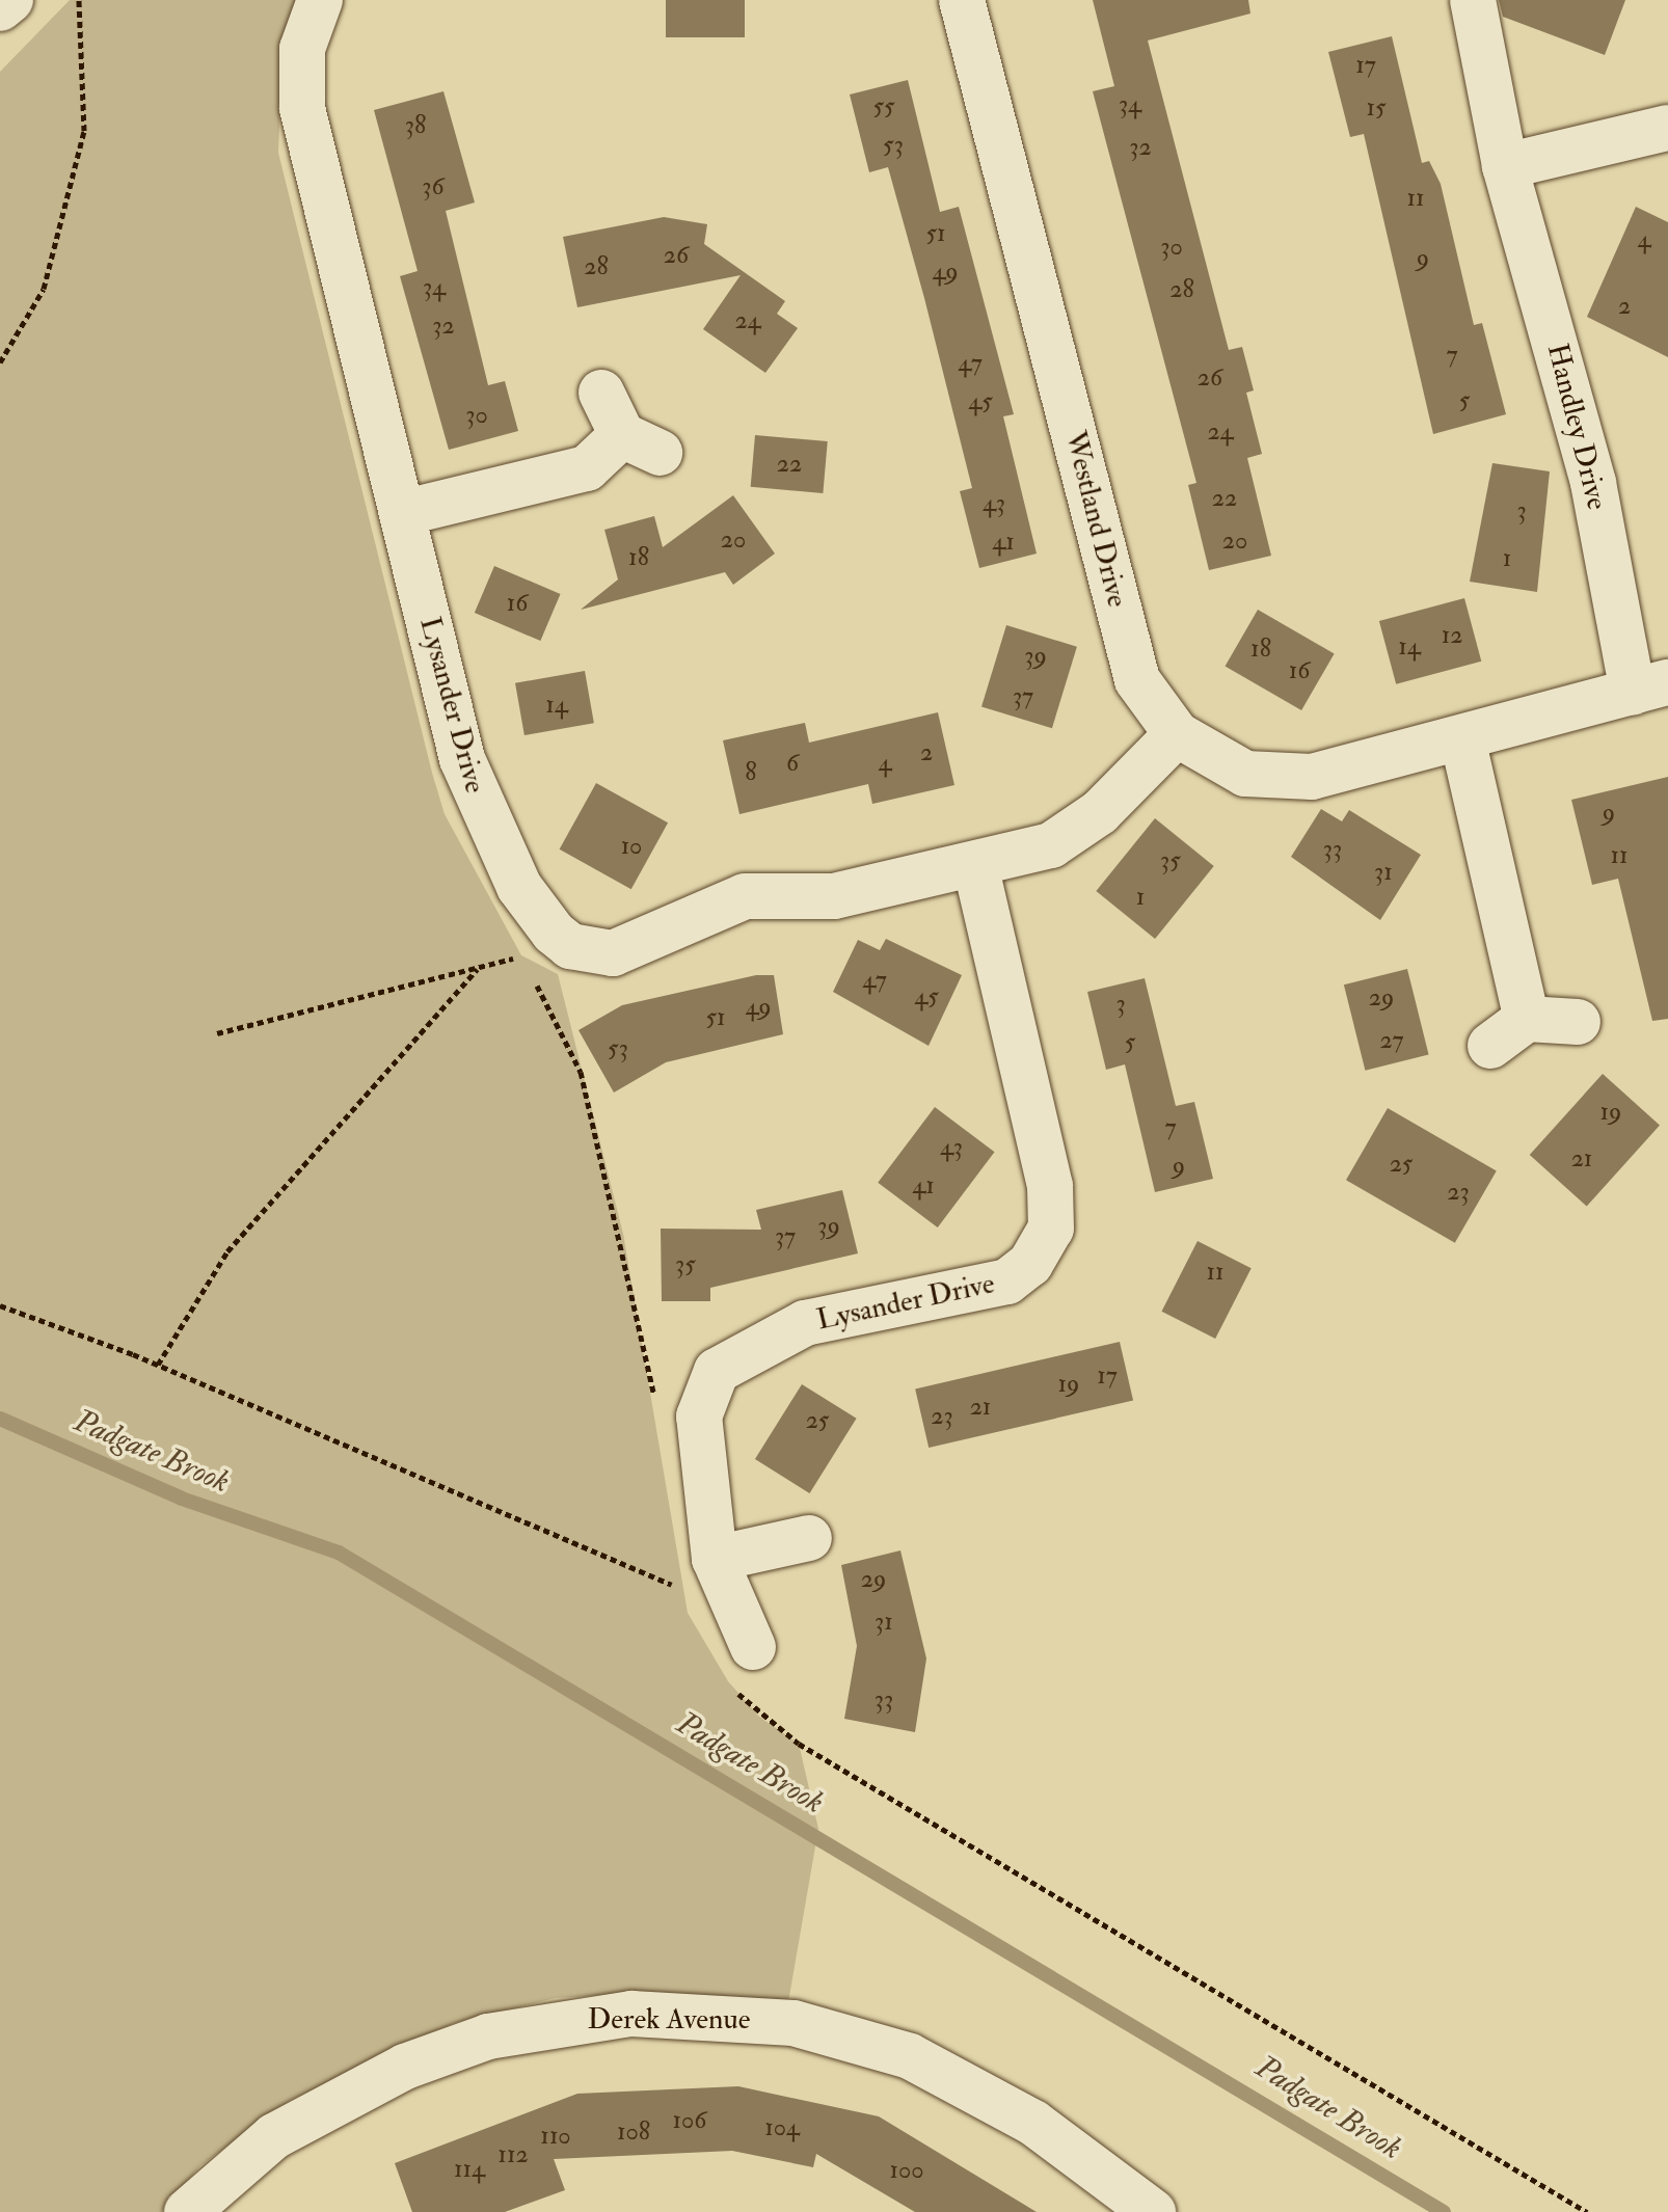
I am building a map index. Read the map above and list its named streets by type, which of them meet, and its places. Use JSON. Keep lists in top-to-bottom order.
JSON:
{
  "streets": {
    "street": [
      "Handley Drive",
      "Westland Drive",
      "Lysander Drive",
      "Derek Avenue"
    ]
  },
  "crossings": [
    ["Handley Drive", "Westland Drive"],
    ["Westland Drive", "Lysander Drive"]
  ],
  "water": ["Padgate Brook"],
  "house_numbers": [
    "17",
    "34",
    "55",
    "15",
    "38",
    "53",
    "32",
    "36",
    "11",
    "51",
    "4",
    "30",
    "26",
    "9",
    "28",
    "49",
    "34",
    "28",
    "2",
    "24",
    "32",
    "7",
    "47",
    "26",
    "5",
    "45",
    "30",
    "24",
    "22",
    "22",
    "43",
    "3",
    "20",
    "20",
    "41",
    "18",
    "1",
    "16",
    "12",
    "14",
    "18",
    "39",
    "16",
    "37",
    "14",
    "2",
    "6",
    "4",
    "8",
    "9",
    "10",
    "33",
    "11",
    "35",
    "31",
    "1",
    "47",
    "45",
    "29",
    "3",
    "49",
    "51",
    "27",
    "5",
    "53",
    "19",
    "7",
    "43",
    "21",
    "25",
    "9",
    "41",
    "23",
    "39",
    "37",
    "35",
    "11",
    "17",
    "19",
    "21",
    "23",
    "25",
    "29",
    "31",
    "33",
    "106",
    "104",
    "108",
    "110",
    "112",
    "114",
    "100"
  ]
}
